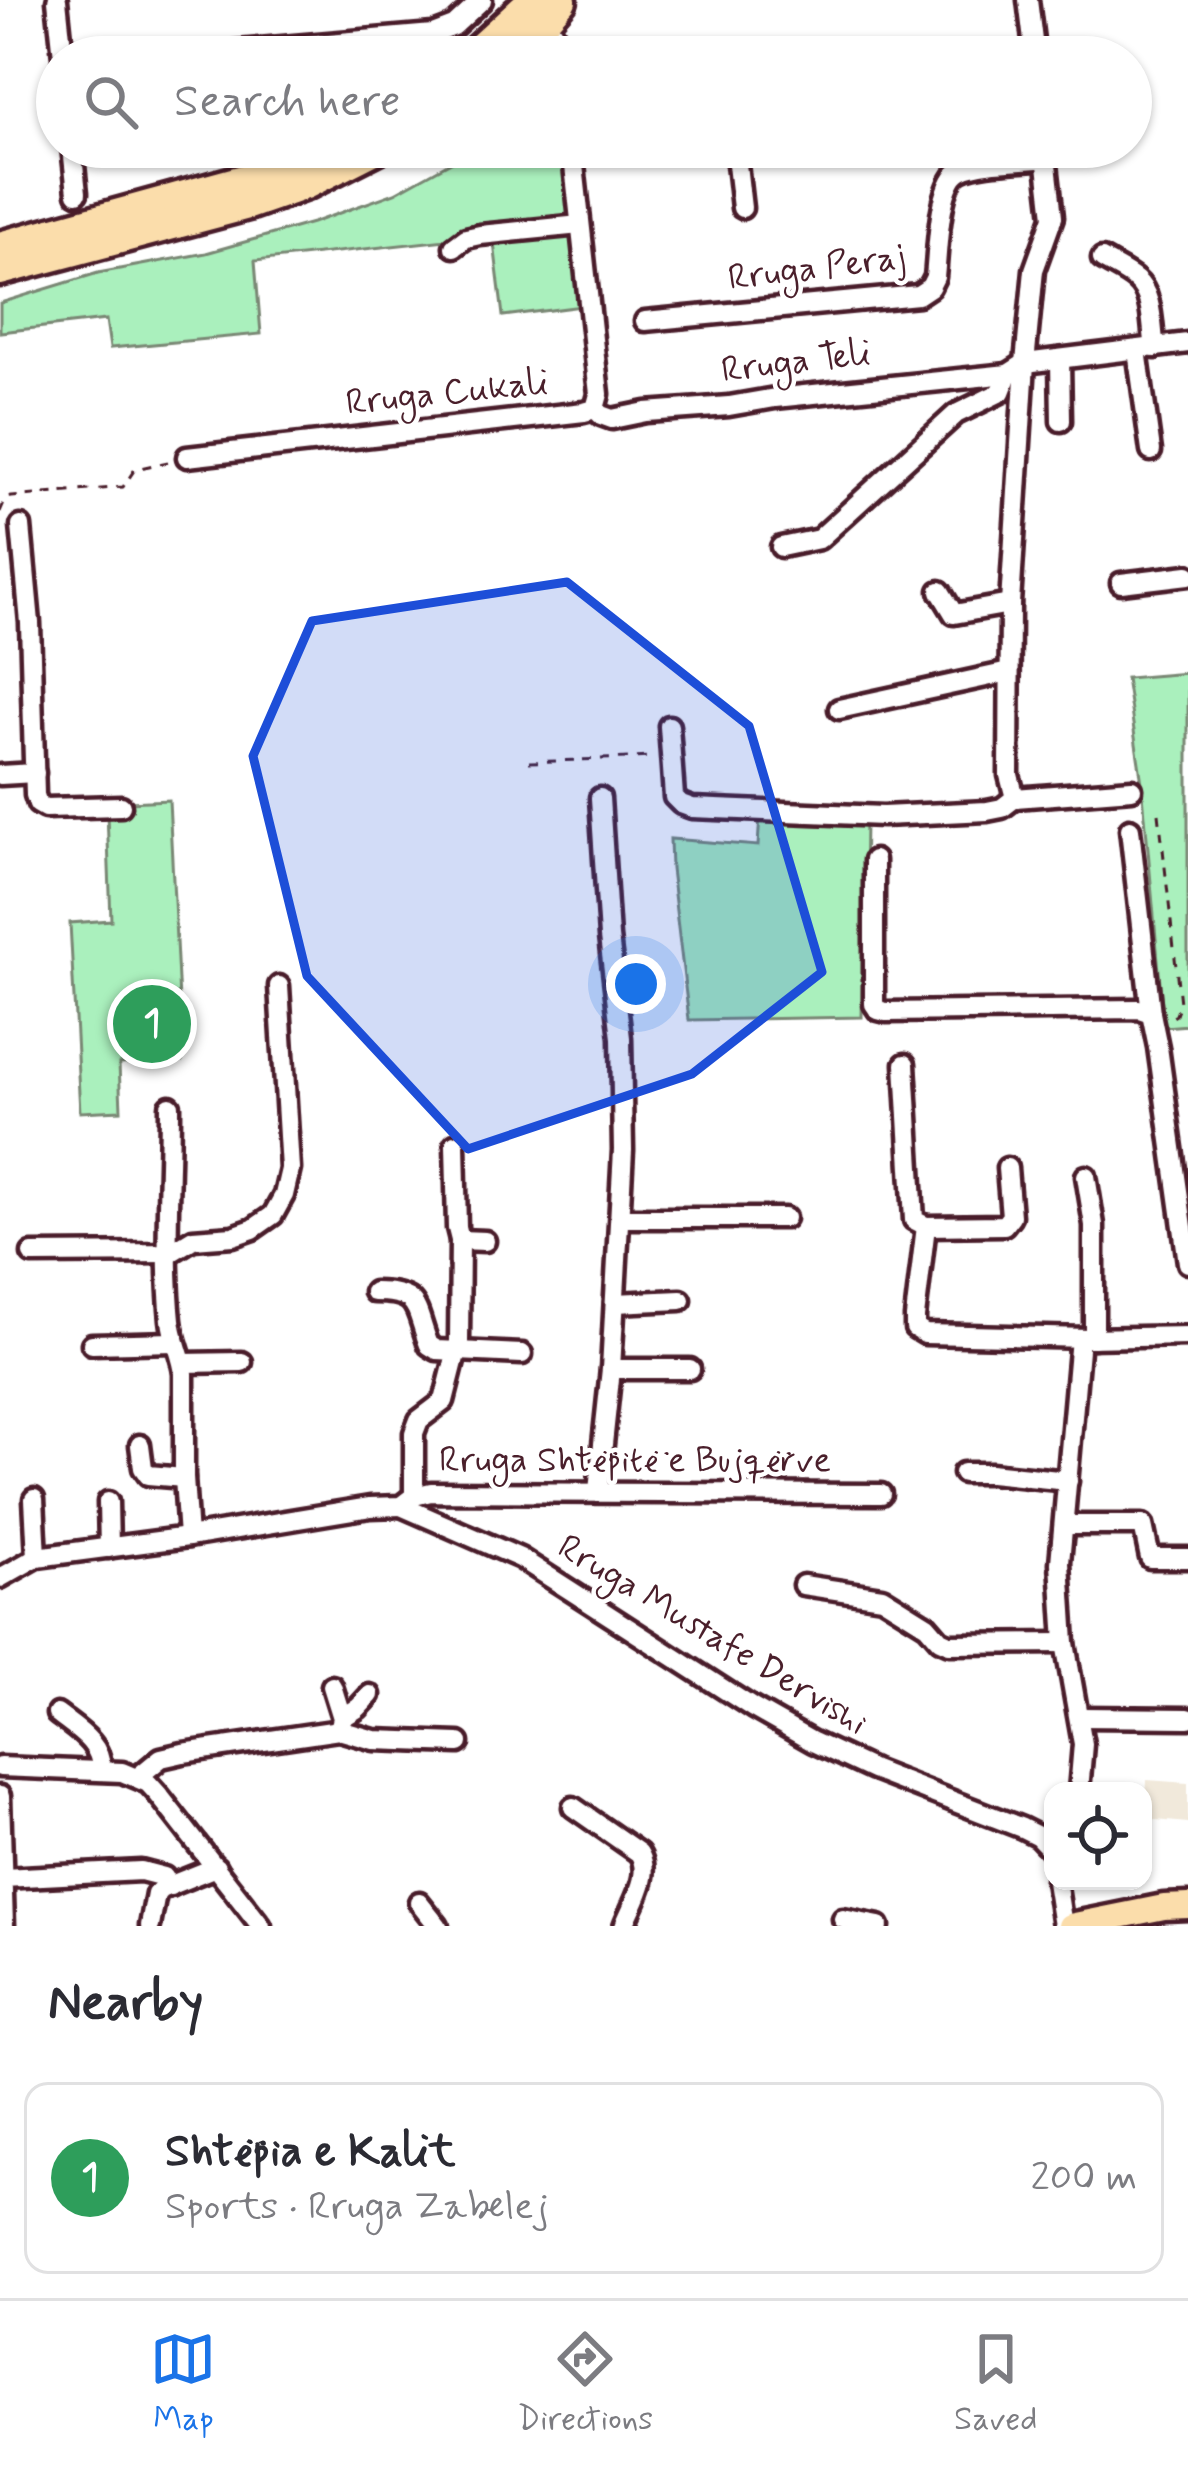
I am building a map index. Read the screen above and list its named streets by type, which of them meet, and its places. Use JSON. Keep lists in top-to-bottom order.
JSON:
{
  "streets": {
    "street": [
      "Rruga Peraj",
      "Rruga Teli",
      "Rruga Cukali",
      "Rruga Shtëpitë e Bujqërve",
      "Rruga Mustafe Dervishi"
    ]
  },
  "crossings": [
    ["Rruga Teli", "Rruga Cukali"],
    ["Rruga Shtëpitë e Bujqërve", "Rruga Mustafe Dervishi"]
  ],
  "page": {
    "search": "Search here",
    "pins": "1",
    "heading": "Nearby",
    "list": [
      {
        "mark": "1",
        "name": "Shtëpia e Kalit",
        "note": "Sports · Rruga Zabelej",
        "value": "200 m"
      }
    ],
    "nav": ["Map", "Directions", "Saved"]
  }
}
